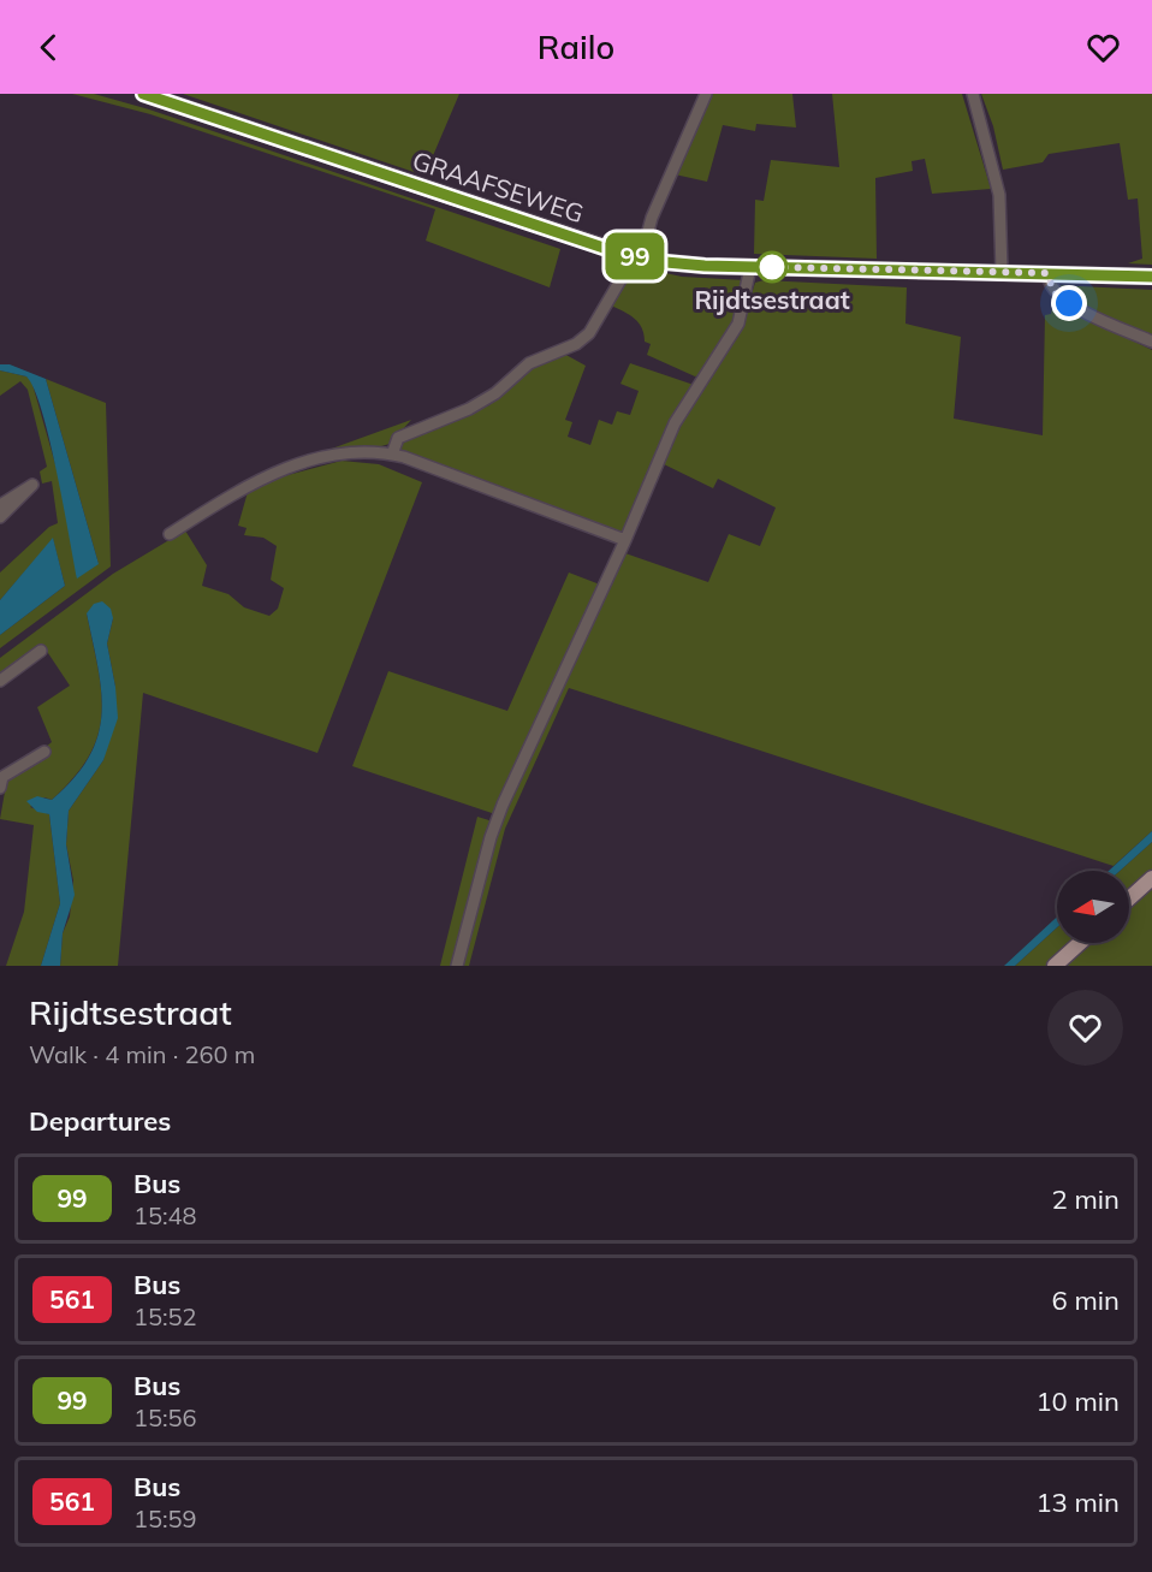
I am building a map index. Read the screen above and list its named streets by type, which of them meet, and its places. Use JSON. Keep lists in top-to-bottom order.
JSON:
{
  "streets": {
    "main road": ["GRAAFSEWEG"]
  },
  "places": ["Rijdtsestraat"],
  "lines": ["bus line 99"],
  "north": "left",
  "page": {
    "header": "Railo",
    "on_map": "99",
    "heading": [
      ["Rijdtsestraat", "Walk · 4 min · 260 m"],
      "Departures"
    ],
    "list": [
      {
        "mark": "99",
        "name": "Bus",
        "note": "15:48",
        "value": "2 min"
      },
      {
        "mark": "561",
        "name": "Bus",
        "note": "15:52",
        "value": "6 min"
      },
      {
        "mark": "99",
        "name": "Bus",
        "note": "15:56",
        "value": "10 min"
      },
      {
        "mark": "561",
        "name": "Bus",
        "note": "15:59",
        "value": "13 min"
      }
    ]
  }
}
